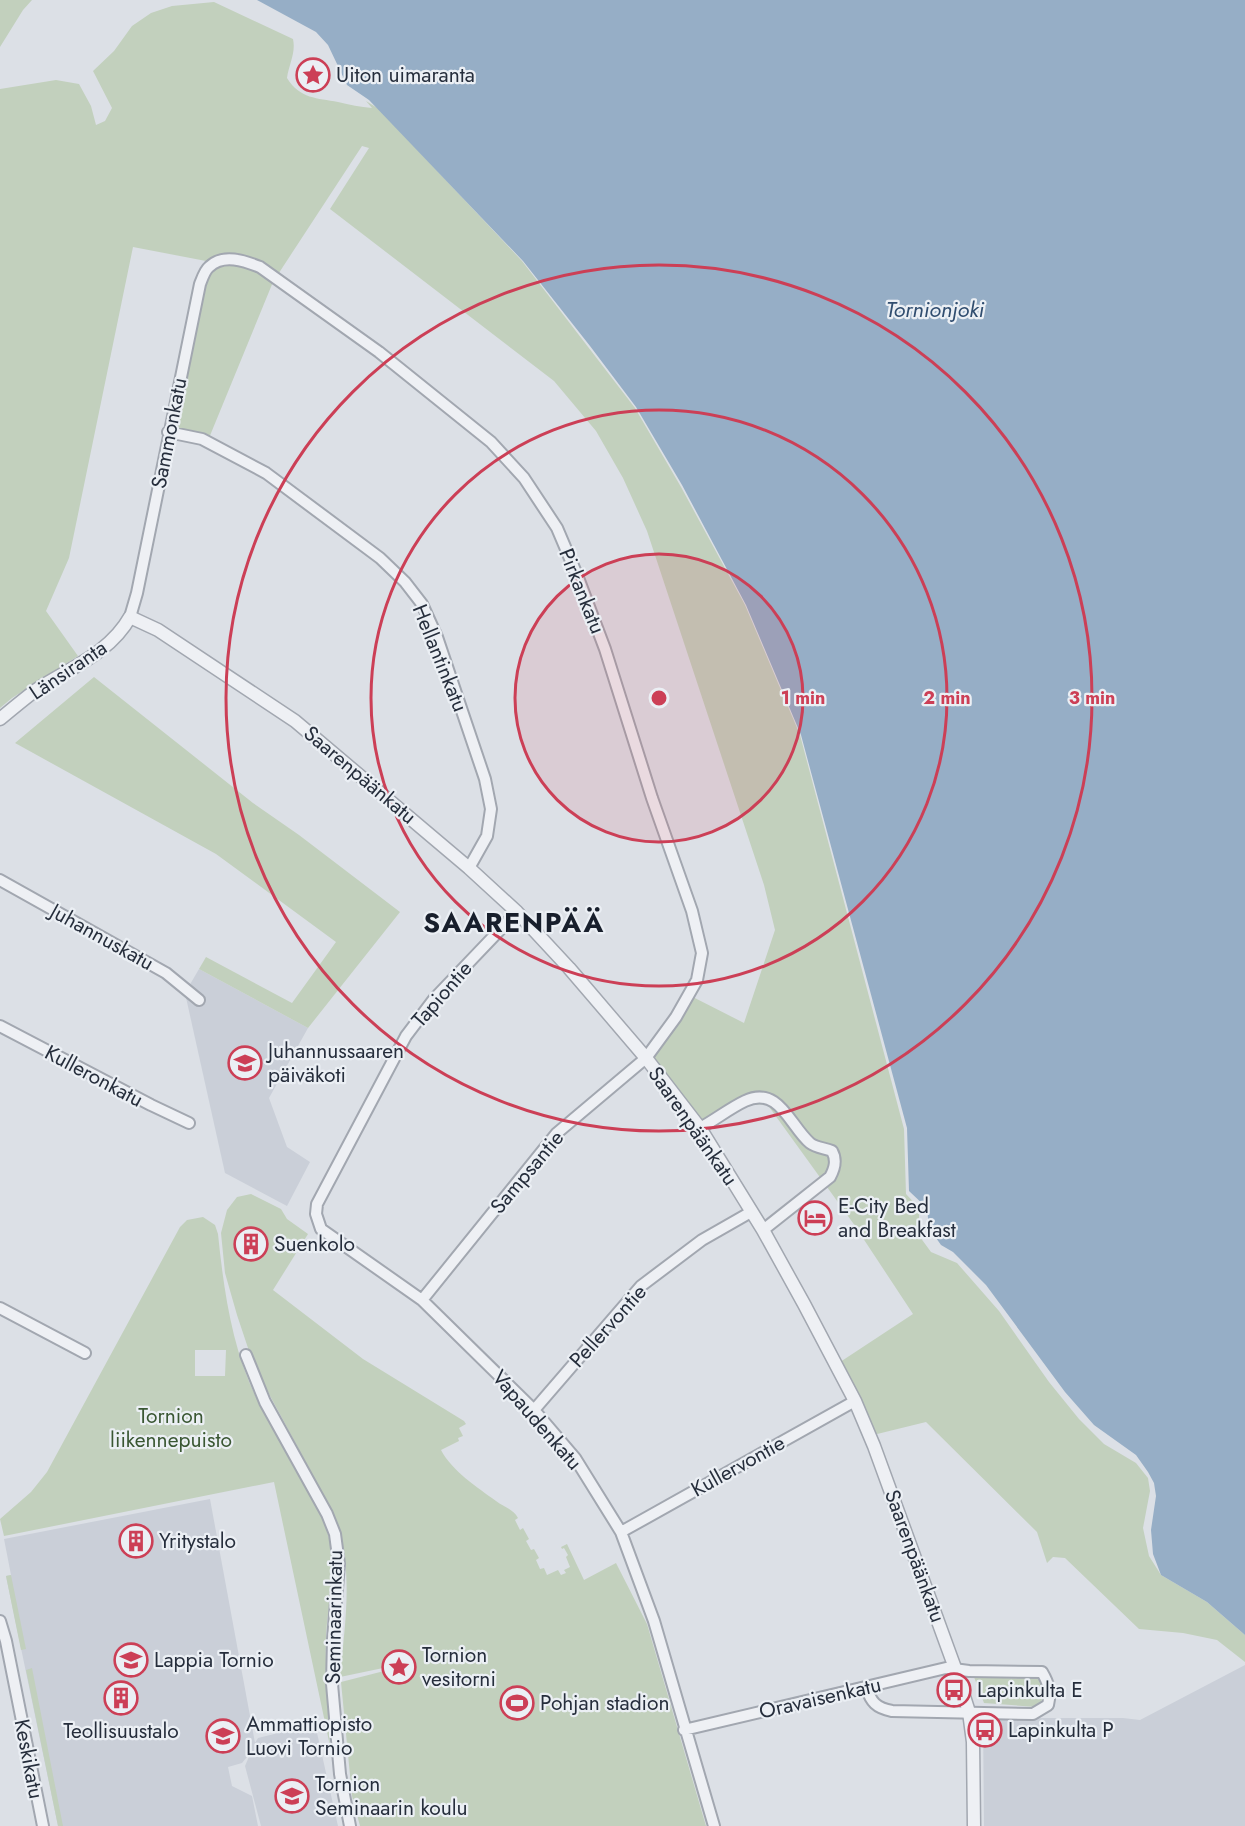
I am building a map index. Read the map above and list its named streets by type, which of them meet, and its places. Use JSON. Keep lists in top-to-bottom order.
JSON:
{
  "streets": {
    "street": [
      "Sammonkatu",
      "Pirkankatu",
      "Hellantinkatu",
      "Länsiranta",
      "Saarenpäänkatu",
      "Juhannuskatu",
      "Tapiontie",
      "Kulleronkatu",
      "Sampsantie",
      "Pellervontie",
      "Vapaudenkatu",
      "Kullervontie",
      "Seminaarinkatu",
      "Oravaisenkatu",
      "Keskikatu"
    ]
  },
  "crossings": [
    ["Sammonkatu", "Pirkankatu"],
    ["Sammonkatu", "Hellantinkatu"],
    ["Sammonkatu", "Länsiranta"],
    ["Sammonkatu", "Saarenpäänkatu"],
    ["Pirkankatu", "Saarenpäänkatu"],
    ["Pirkankatu", "Sampsantie"],
    ["Hellantinkatu", "Saarenpäänkatu"],
    ["Länsiranta", "Saarenpäänkatu"],
    ["Saarenpäänkatu", "Tapiontie"],
    ["Saarenpäänkatu", "Sampsantie"],
    ["Saarenpäänkatu", "Pellervontie"],
    ["Saarenpäänkatu", "Kullervontie"],
    ["Saarenpäänkatu", "Oravaisenkatu"],
    ["Tapiontie", "Vapaudenkatu"],
    ["Sampsantie", "Vapaudenkatu"],
    ["Pellervontie", "Vapaudenkatu"],
    ["Vapaudenkatu", "Kullervontie"],
    ["Vapaudenkatu", "Oravaisenkatu"]
  ],
  "districts": ["SAARENPÄÄ"],
  "water": ["Tornionjoki"],
  "parks": ["Tornion liikennepuisto"],
  "places": {
    "place": ["Uiton uimaranta", "Tornion vesitorni"],
    "school or university": [
      "Juhannussaaren päiväkoti",
      "Lappia Tornio",
      "Ammattiopisto Luovi Tornio",
      "Tornion Seminaarin koulu"
    ],
    "hotel": ["E-City Bed and Breakfast"],
    "building": ["Suenkolo", "Yritystalo", "Teollisuustalo"],
    "bus stop": ["Lapinkulta E", "Lapinkulta P"],
    "sports": ["Pohjan stadion"]
  },
  "rings": ["1 min", "2 min", "3 min"]
}
